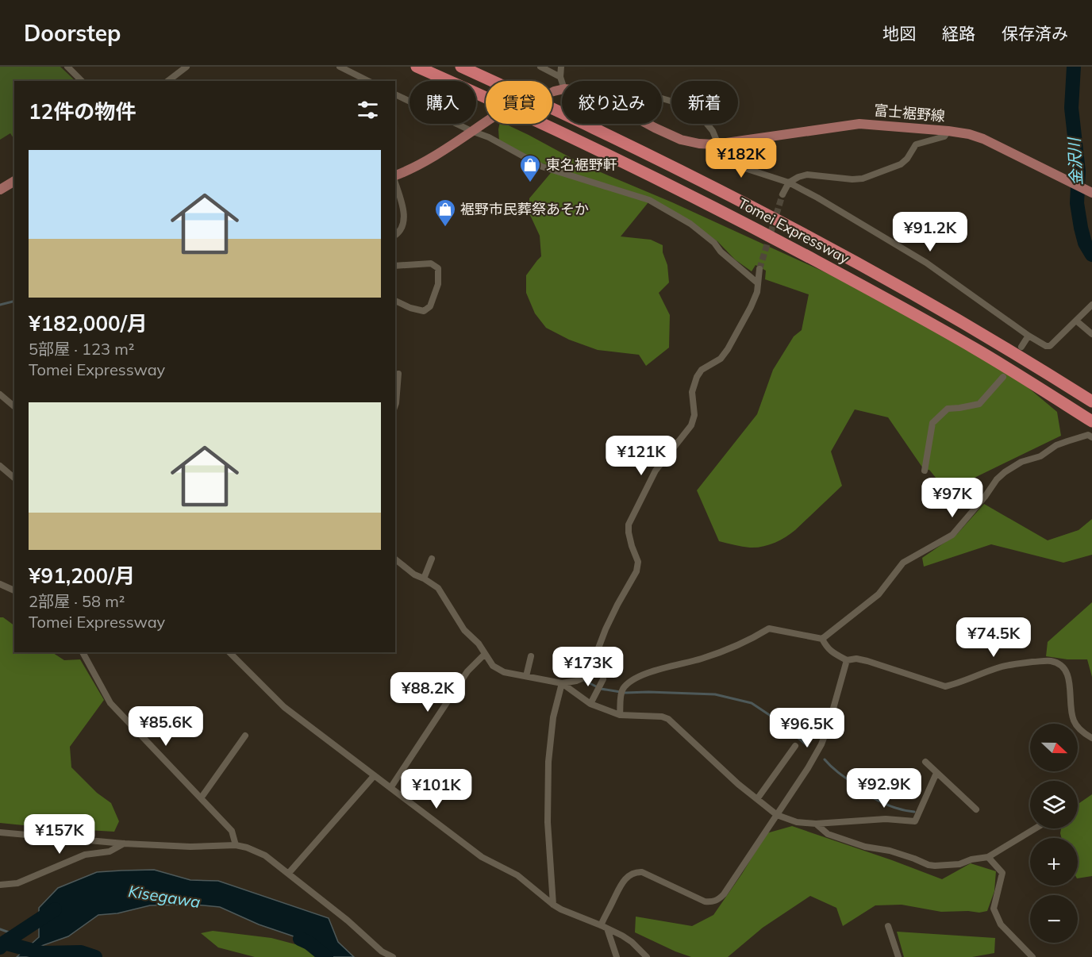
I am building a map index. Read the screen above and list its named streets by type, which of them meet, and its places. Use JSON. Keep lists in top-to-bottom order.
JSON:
{
  "streets": {
    "highway": ["Tomei Expressway"],
    "main road": ["富士裾野線"]
  },
  "water": ["金沢川", "Kisegawa"],
  "places": {
    "shop": ["東名裾野軒", "裾野市民葬祭あそか"]
  },
  "north": "right",
  "page": {
    "header": "Doorstep",
    "nav": ["地図", "経路", "保存済み"],
    "chip": [
      "購入",
      "賃貸",
      "絞り込み",
      "新着"
    ],
    "heading": "12件の物件",
    "price": [
      "¥182K",
      "¥91.2K",
      "¥121K",
      "¥97K",
      "¥74.5K",
      "¥173K",
      "¥88.2K",
      "¥85.6K",
      "¥96.5K",
      "¥92.9K",
      "¥101K",
      "¥157K"
    ],
    "list": [
      {
        "name": "¥182,000/月",
        "note": "5部屋 · 123 m² · Tomei Expressway"
      },
      {
        "name": "¥91,200/月",
        "note": "2部屋 · 58 m² · Tomei Expressway"
      }
    ],
    "map_buttons": ["+", "−"]
  }
}
